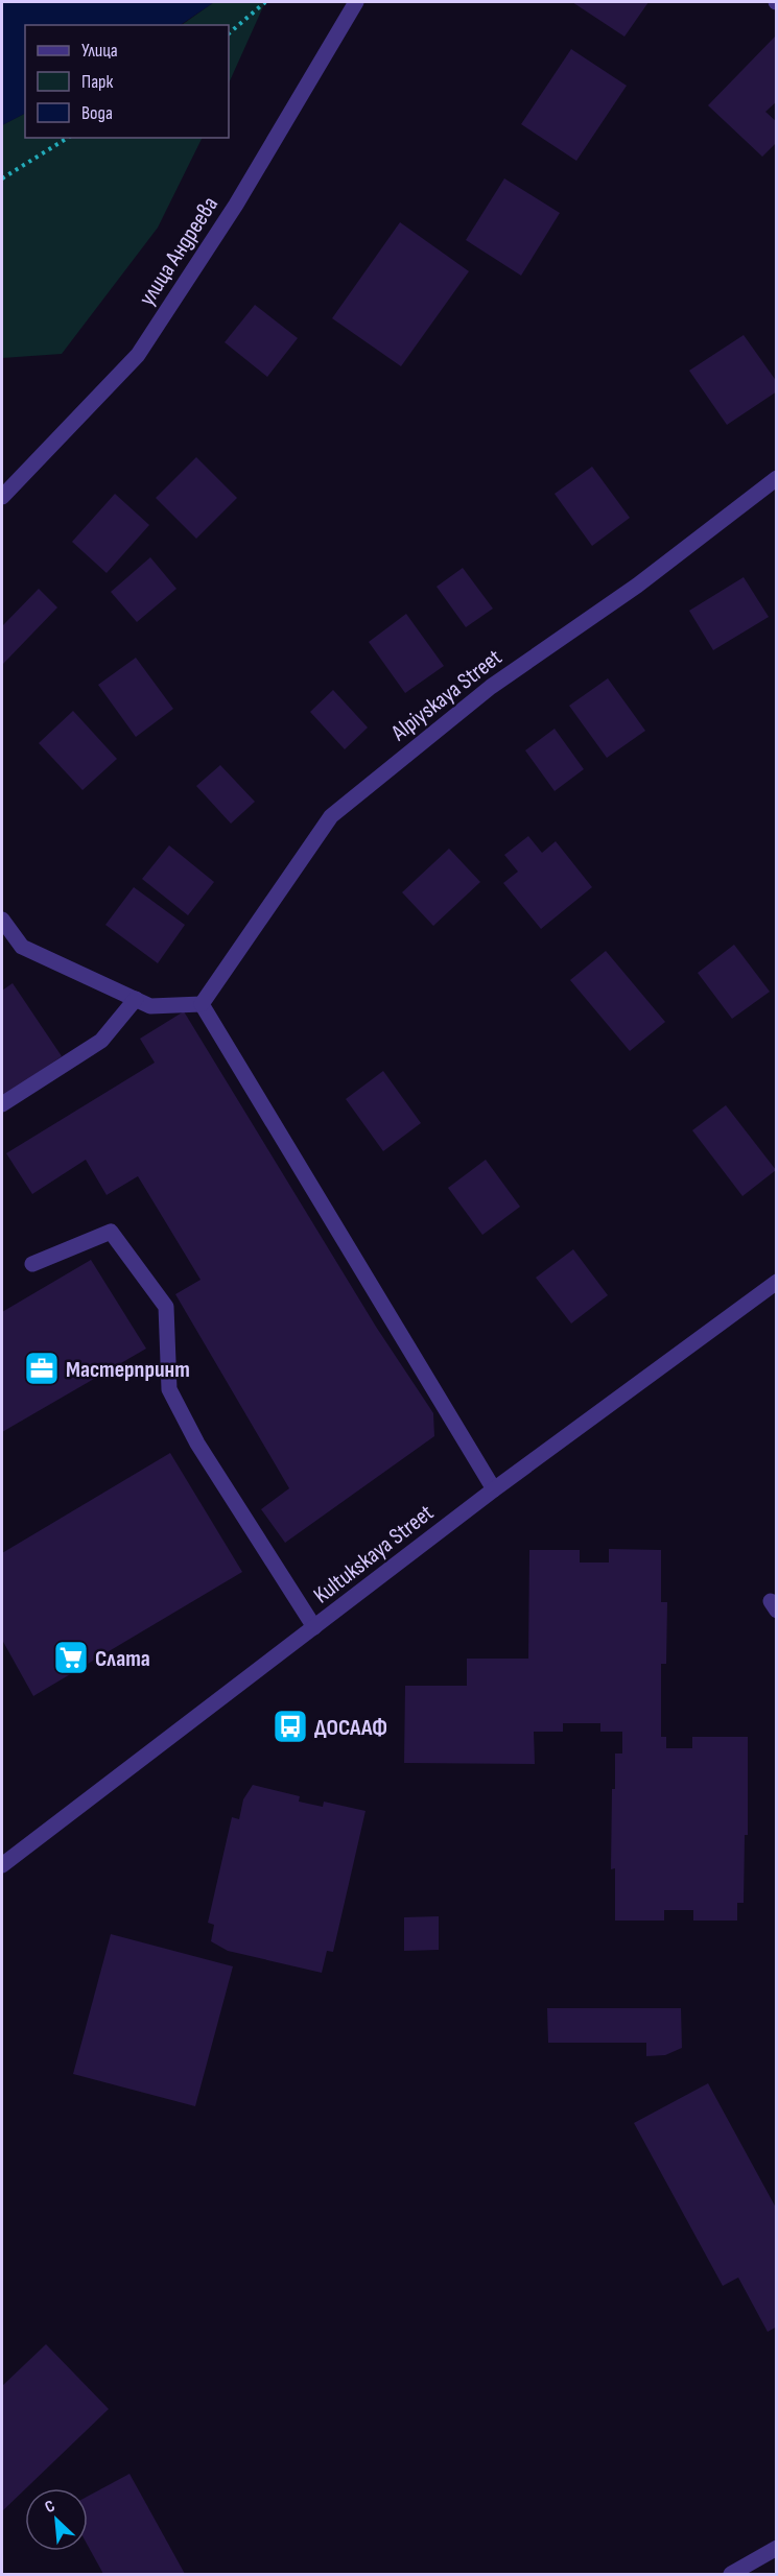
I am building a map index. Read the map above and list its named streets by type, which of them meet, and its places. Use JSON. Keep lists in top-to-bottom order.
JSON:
{
  "streets": {
    "street": ["улица Андреева", "Alpiyskaya Street", "Kultukskaya Street"]
  },
  "places": {
    "office": ["Мастерпринт"],
    "supermarket": ["Слата"],
    "bus stop": ["ДОСААФ"]
  },
  "legend": ["Улица", "Парк", "Вода"],
  "north": "top left"
}
